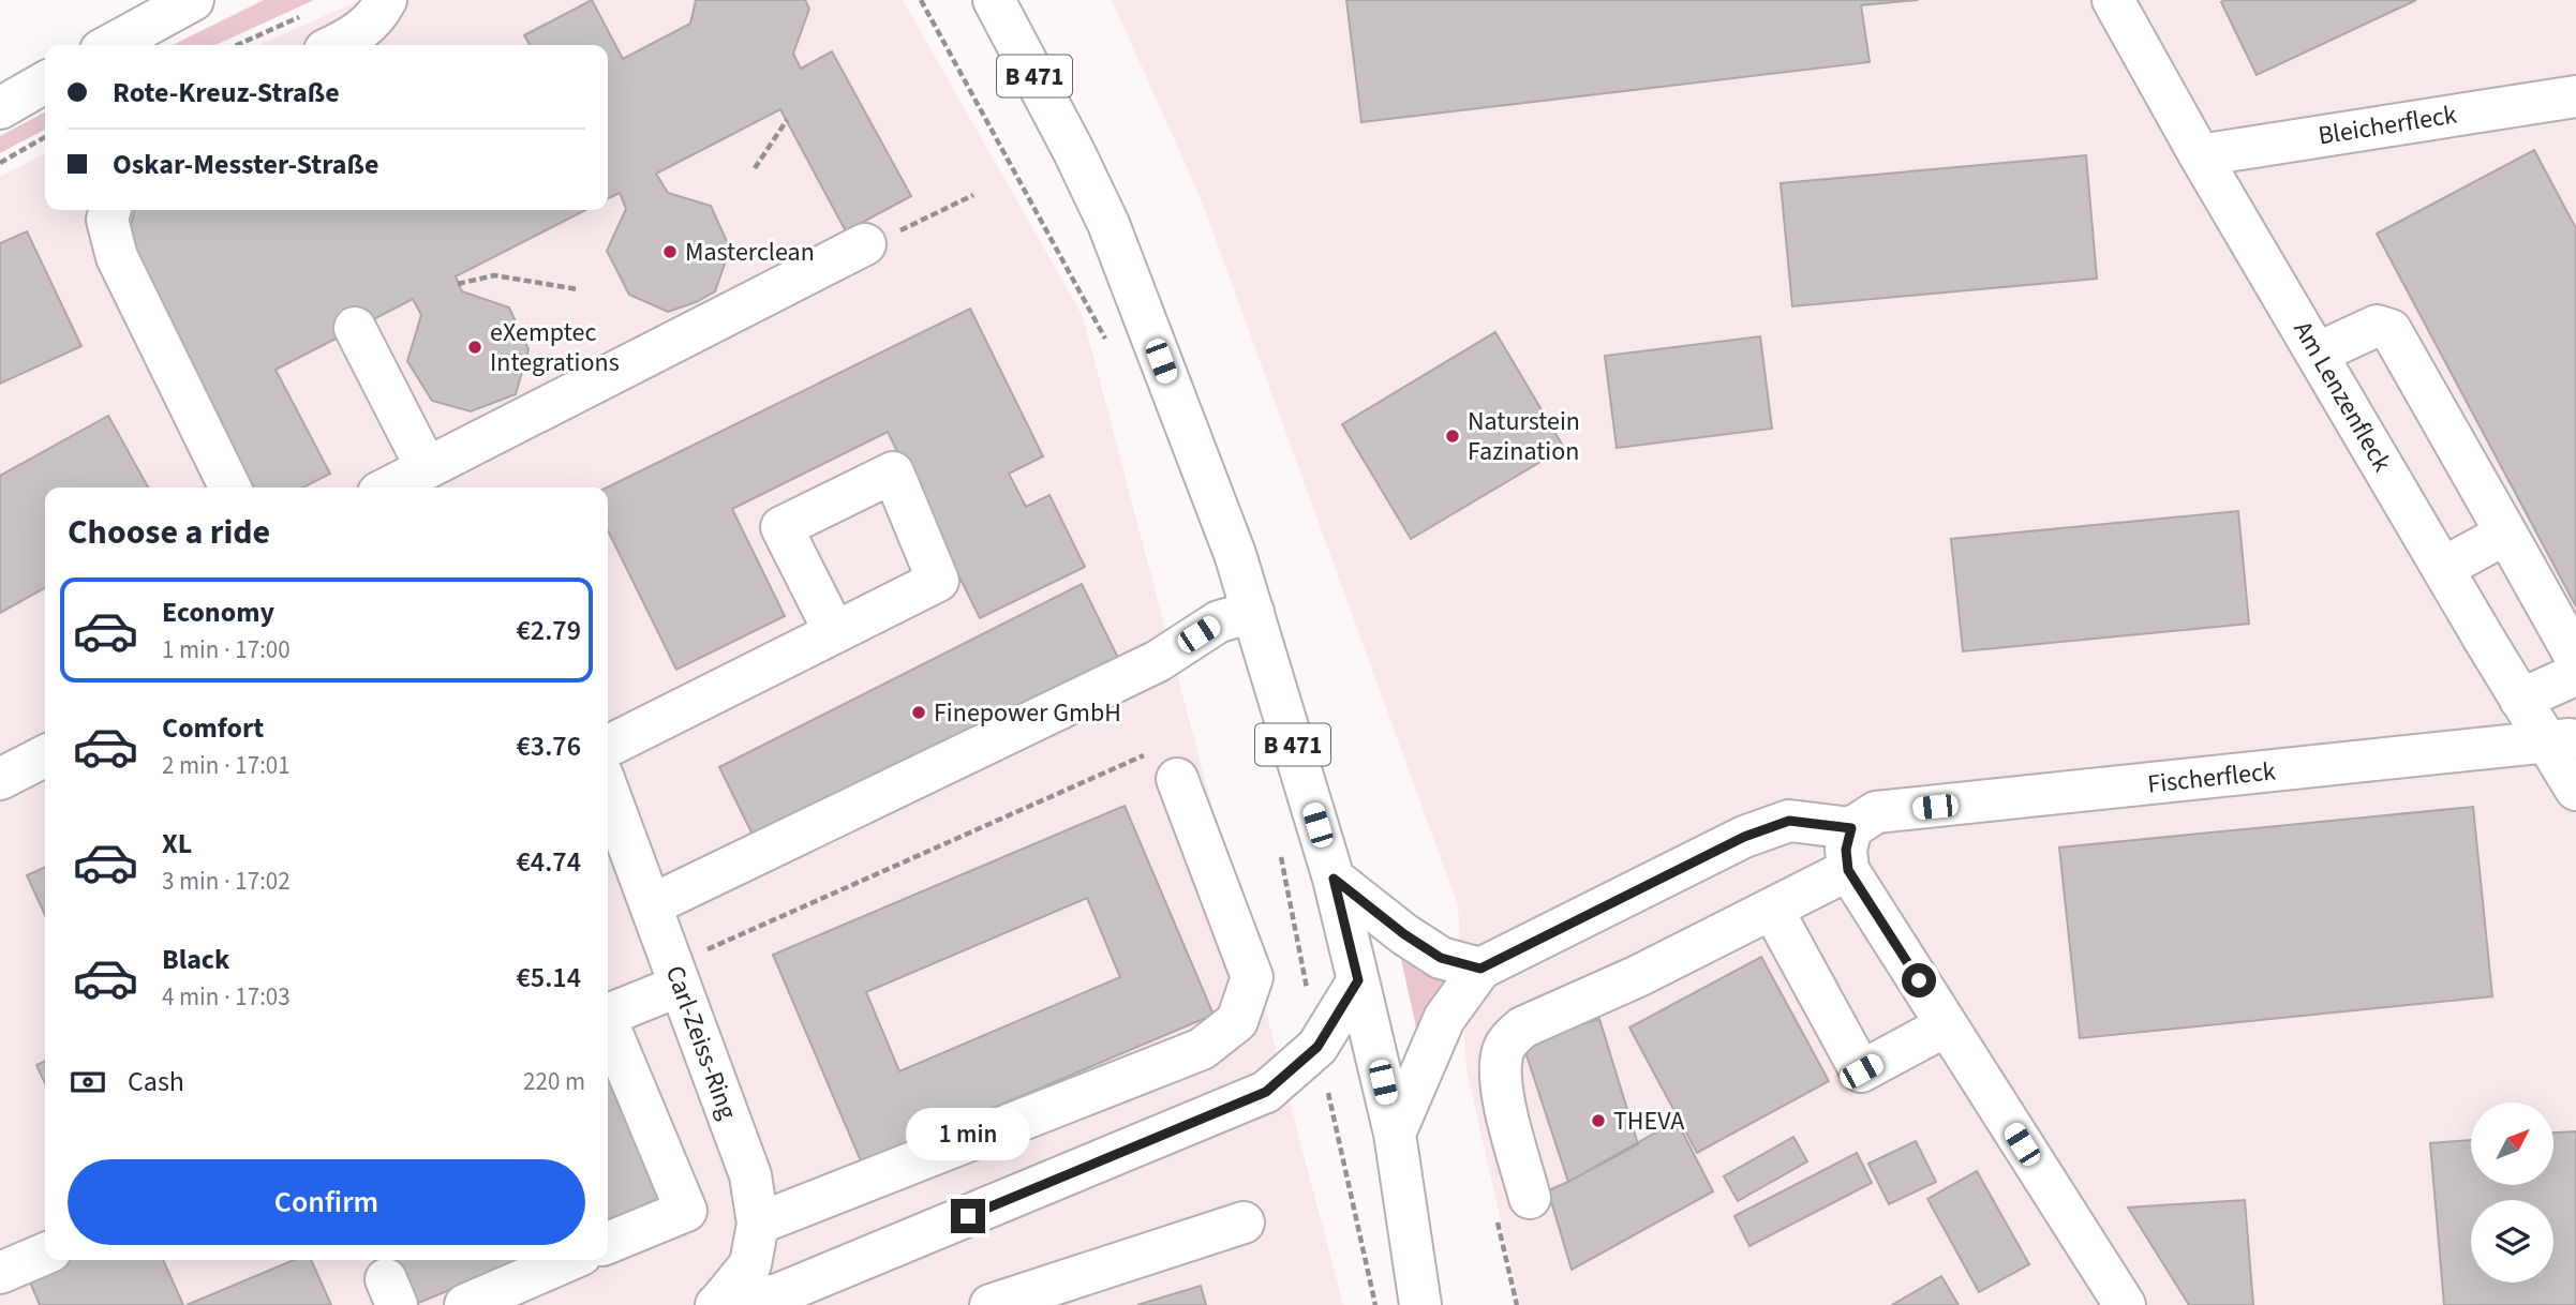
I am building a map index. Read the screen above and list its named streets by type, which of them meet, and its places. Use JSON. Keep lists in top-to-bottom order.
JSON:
{
  "streets": {
    "main road": [
      "B 471",
      "Bleicherfleck",
      "Am Lenzenfleck",
      "Fischerfleck",
      "Carl-Zeiss-Ring"
    ]
  },
  "crossings": [
    ["Bleicherfleck", "Am Lenzenfleck"],
    ["Am Lenzenfleck", "Fischerfleck"]
  ],
  "places": [
    "Masterclean",
    "eXemptec Integrations",
    "Naturstein Fazination",
    "Finepower GmbH",
    "THEVA"
  ],
  "north": "top right",
  "page": {
    "banner": ["Rote-Kreuz-Straße", "Oskar-Messter-Straße"],
    "heading": "Choose a ride",
    "list": [
      {
        "name": "Economy",
        "note": "1 min · 17:00",
        "value": "€2.79"
      },
      {
        "name": "Comfort",
        "note": "2 min · 17:01",
        "value": "€3.76"
      },
      {
        "name": "XL",
        "note": "3 min · 17:02",
        "value": "€4.74"
      },
      {
        "name": "Black",
        "note": "4 min · 17:03",
        "value": "€5.14"
      }
    ],
    "pay": ["Cash", "220 m"],
    "bubble": "1 min",
    "buttons": "Confirm"
  }
}
